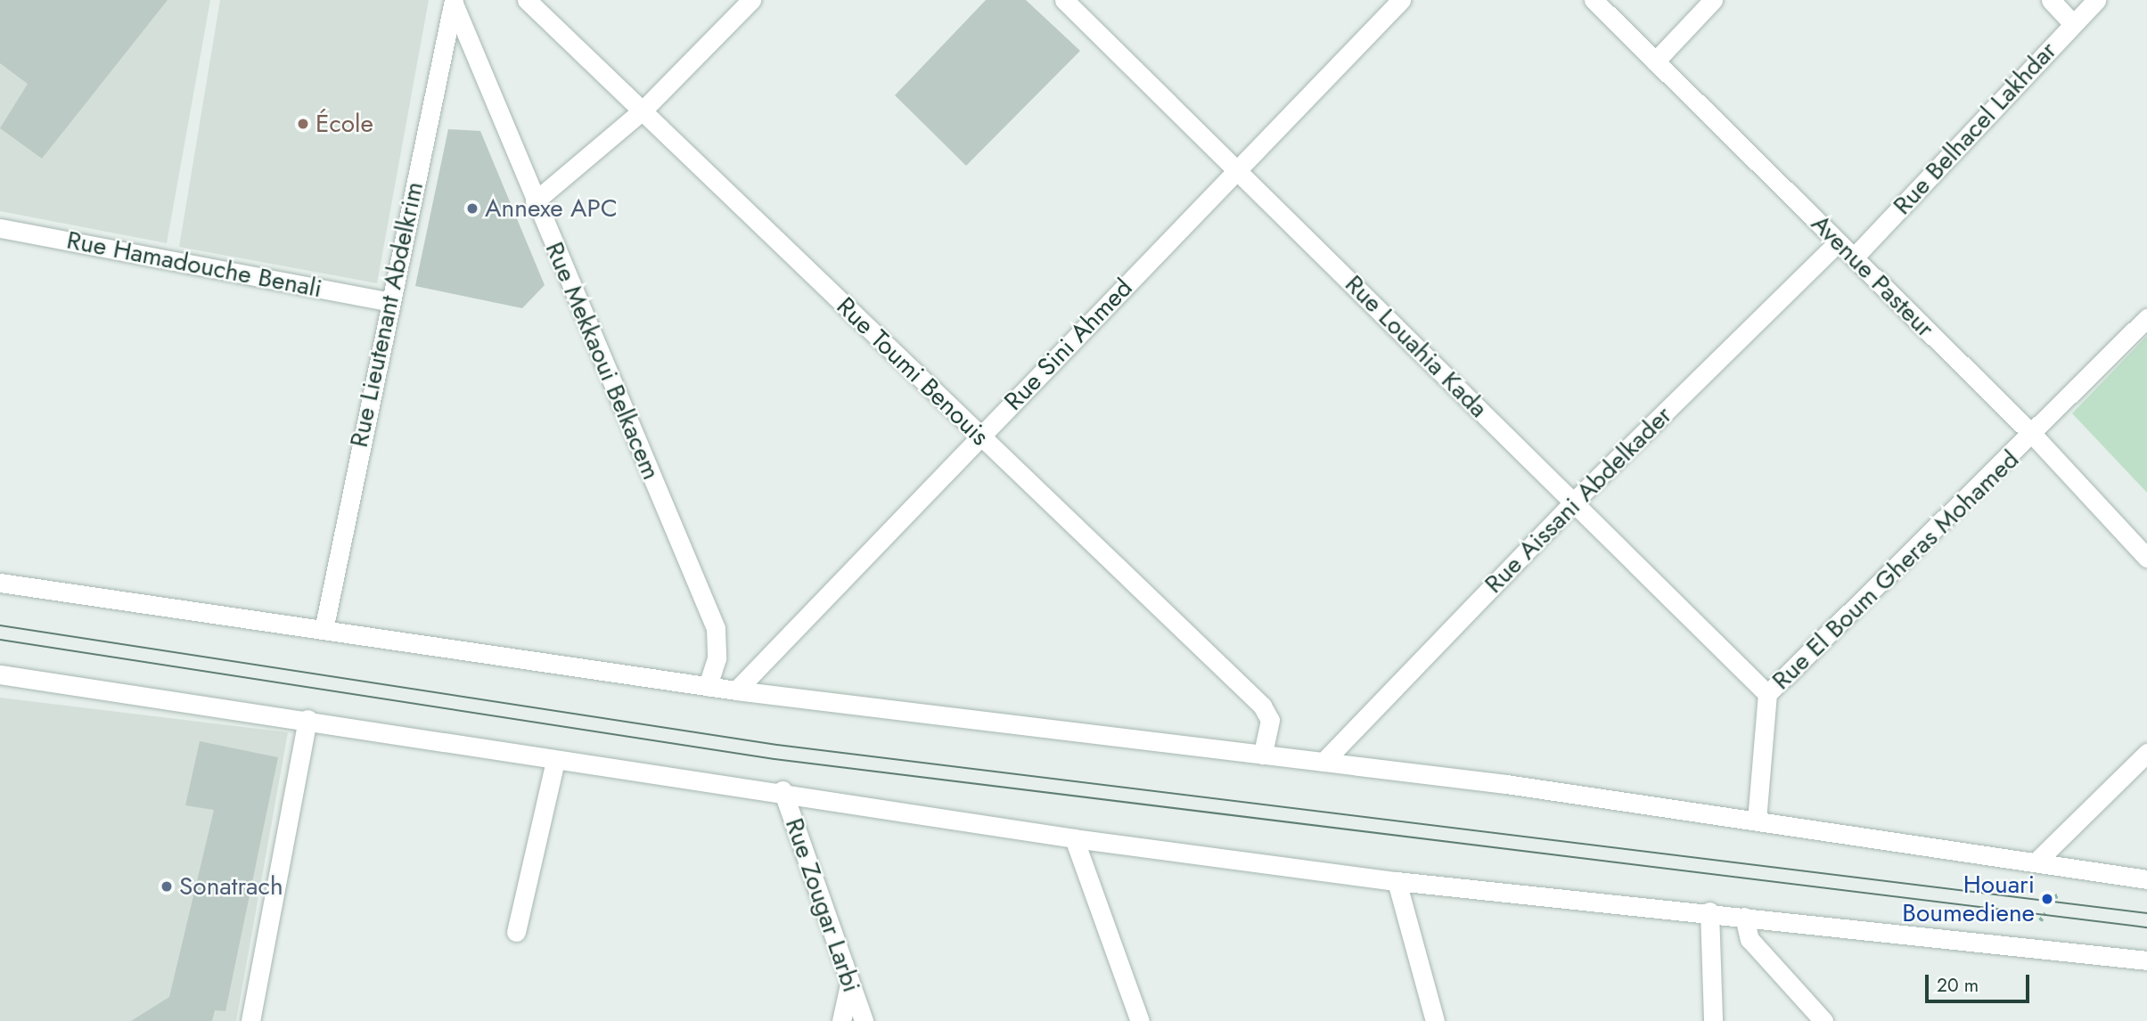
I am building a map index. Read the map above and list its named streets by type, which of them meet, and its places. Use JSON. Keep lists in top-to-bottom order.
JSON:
{
  "streets": {
    "street": [
      "Rue Belhacel Lakhdar",
      "Rue Hamadouche Benali",
      "Avenue Pasteur",
      "Rue Lieutenant Abdelkrim",
      "Rue Sini Ahmed",
      "Rue Louahia Kada",
      "Rue Mekkaoui Belkacem",
      "Rue Toumi Benouis",
      "Rue Aissani Abdelkader",
      "Rue El Boum Gheras Mohamed",
      "Rue Zougar Larbi"
    ]
  },
  "crossings": [
    ["Rue Belhacel Lakhdar", "Avenue Pasteur"],
    ["Rue Hamadouche Benali", "Rue Lieutenant Abdelkrim"],
    ["Avenue Pasteur", "Rue Aissani Abdelkader"],
    ["Avenue Pasteur", "Rue El Boum Gheras Mohamed"],
    ["Rue Lieutenant Abdelkrim", "Rue Mekkaoui Belkacem"],
    ["Rue Sini Ahmed", "Rue Louahia Kada"],
    ["Rue Sini Ahmed", "Rue Toumi Benouis"],
    ["Rue Louahia Kada", "Rue Aissani Abdelkader"],
    ["Rue Louahia Kada", "Rue El Boum Gheras Mohamed"]
  ],
  "places": [
    "École",
    "Annexe APC",
    "Sonatrach",
    "Houari Boumediene"
  ],
  "scale_bar": "20 m"
}
